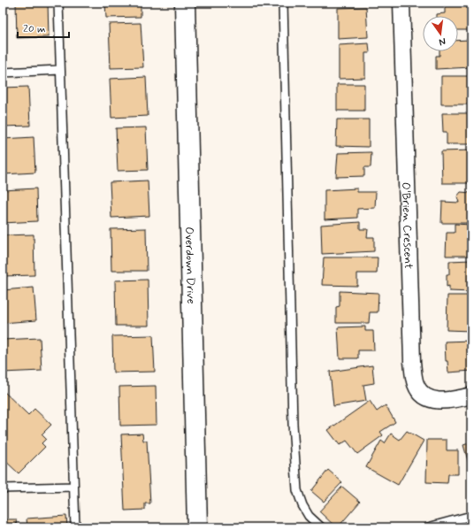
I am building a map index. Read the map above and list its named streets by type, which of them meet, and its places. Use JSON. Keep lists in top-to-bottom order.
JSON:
{
  "streets": {
    "street": ["O'Brien Crescent", "Overdown Drive"]
  },
  "scale_bar": "20 m",
  "north": "bottom"
}
